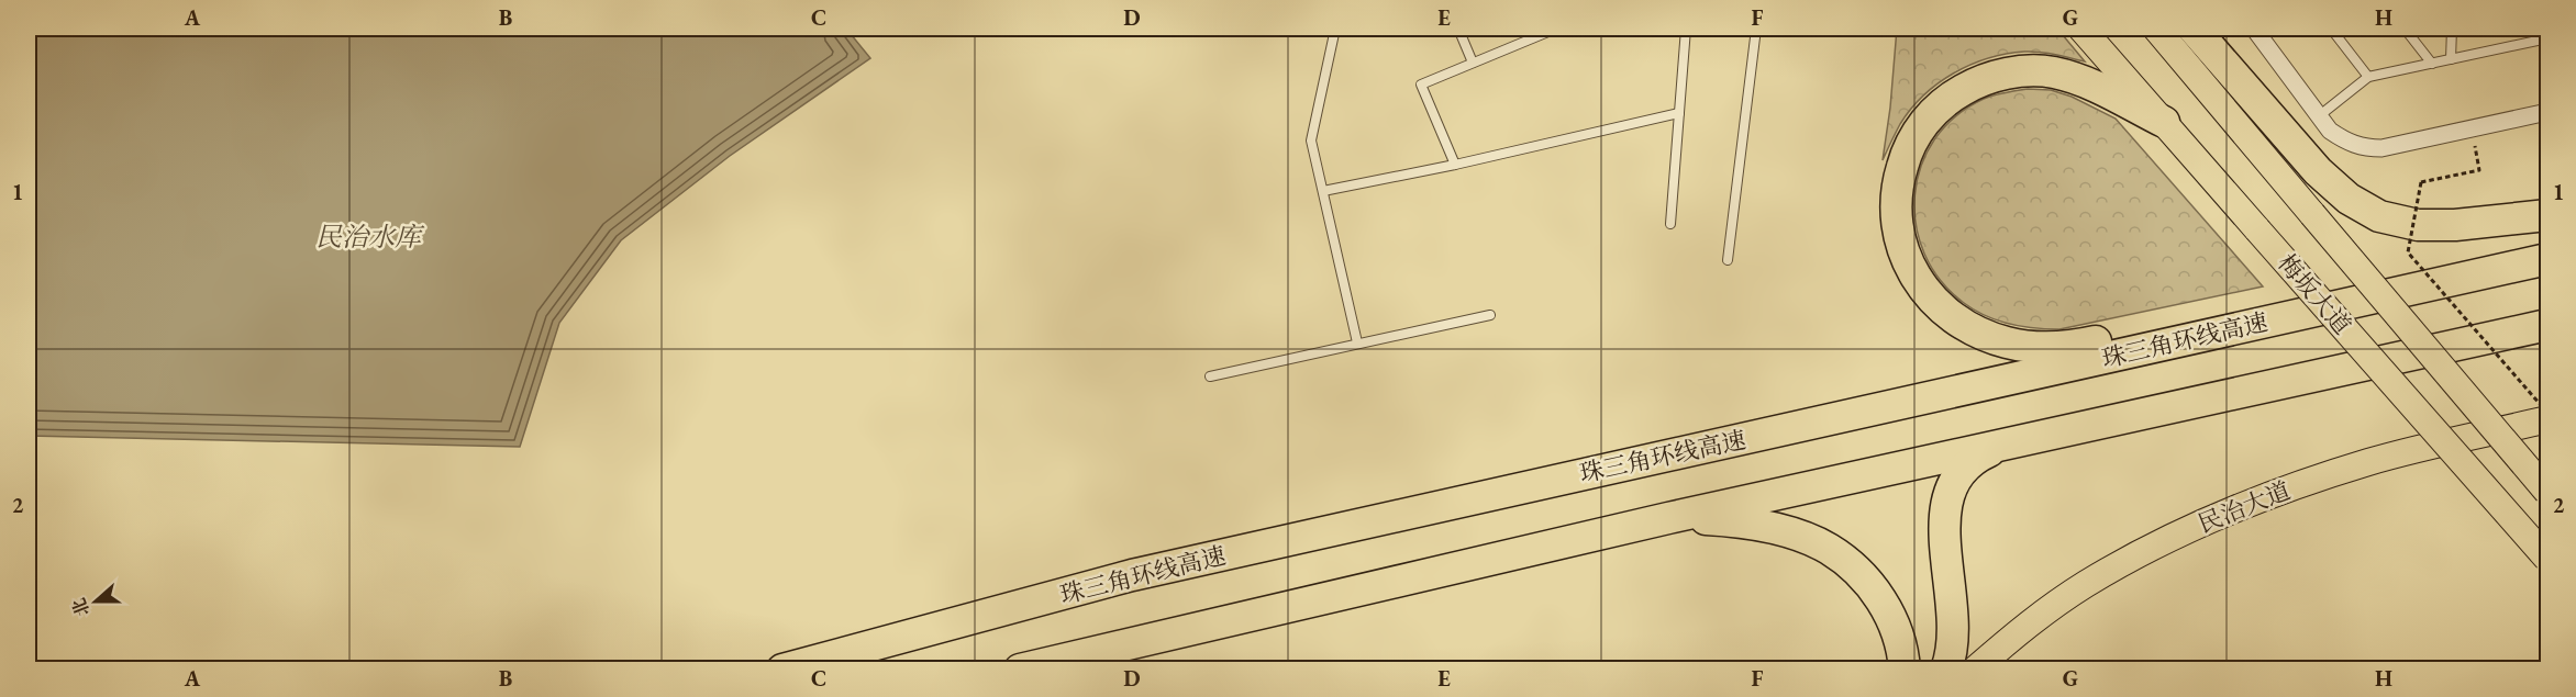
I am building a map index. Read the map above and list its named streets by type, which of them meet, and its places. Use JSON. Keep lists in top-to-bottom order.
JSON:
{
  "streets": {
    "highway": ["珠三角环线高速"],
    "main road": ["梅坂大道", "民治大道"]
  },
  "water": ["民治水库"],
  "north": "left",
  "grid": {
    "columns": [
      "A",
      "B",
      "C",
      "D",
      "E",
      "F",
      "G",
      "H"
    ],
    "rows": ["1", "2"]
  }
}
